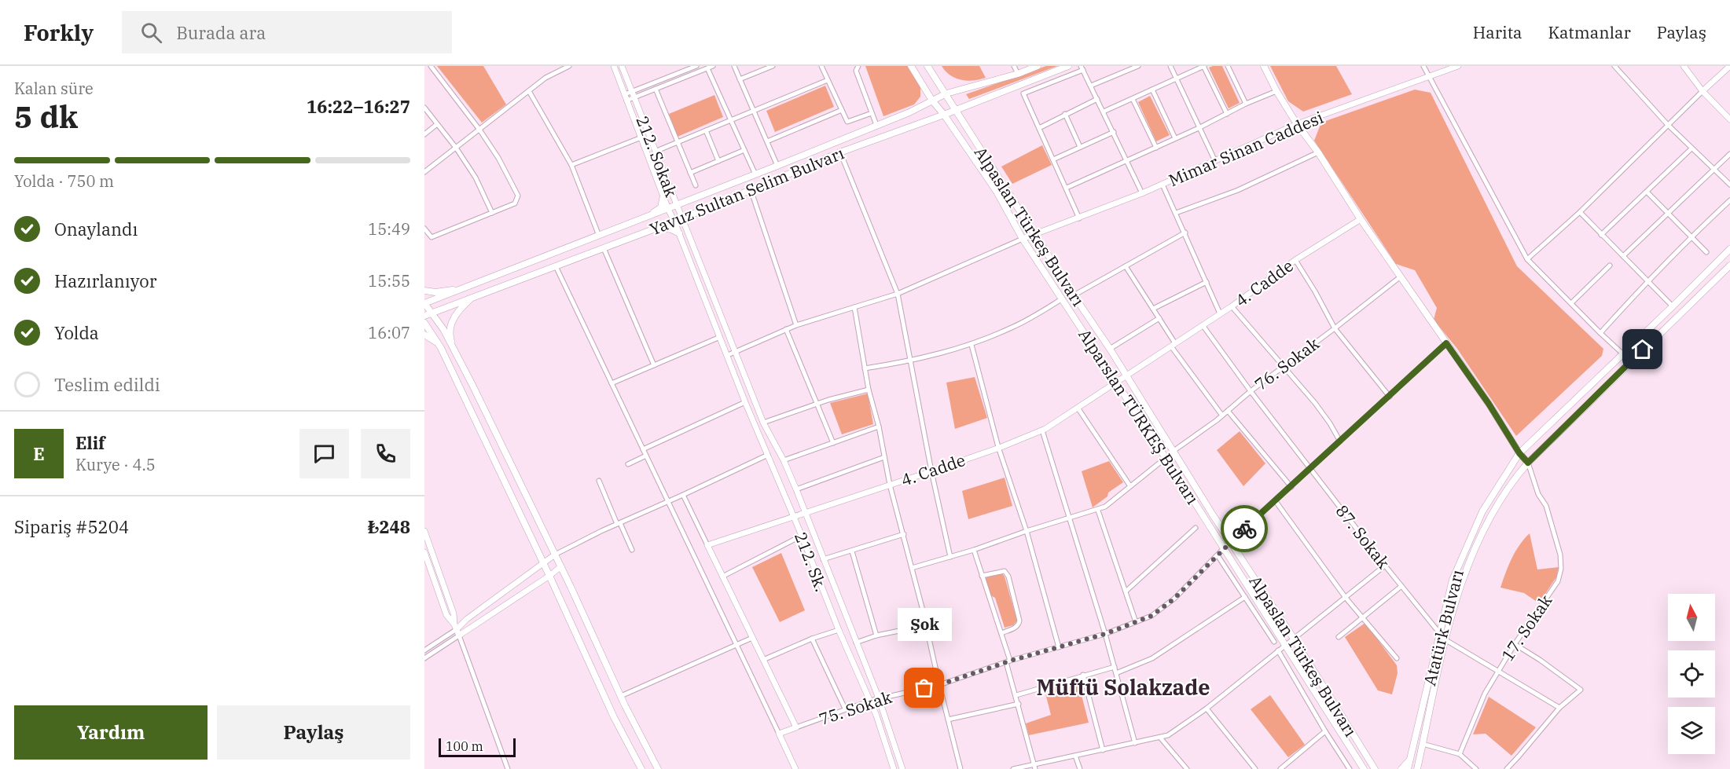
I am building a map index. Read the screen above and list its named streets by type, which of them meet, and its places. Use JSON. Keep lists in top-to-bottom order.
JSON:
{
  "streets": {
    "main road": [
      "Yavuz Sultan Selim Bulvarı",
      "Alpaslan Türkeş Bulvarı",
      "Alparslan TÜRKEŞ Bulvarı",
      "Atatürk Bulvarı"
    ],
    "street": [
      "Mimar Sinan Caddesi",
      "212. Sokak",
      "4. Cadde",
      "76. Sokak",
      "87. Sokak",
      "212. Sk.",
      "17. Sokak",
      "75. Sokak"
    ]
  },
  "crossings": [
    ["Mimar Sinan Caddesi", "Alpaslan Türkeş Bulvarı"],
    ["Mimar Sinan Caddesi", "Alparslan TÜRKEŞ Bulvarı"],
    ["212. Sokak", "Yavuz Sultan Selim Bulvarı"],
    ["212. Sokak", "4. Cadde"],
    ["212. Sokak", "75. Sokak"],
    ["Yavuz Sultan Selim Bulvarı", "Alpaslan Türkeş Bulvarı"],
    ["Yavuz Sultan Selim Bulvarı", "Alparslan TÜRKEŞ Bulvarı"],
    ["Yavuz Sultan Selim Bulvarı", "212. Sk."],
    ["Alpaslan Türkeş Bulvarı", "4. Cadde"],
    ["Alpaslan Türkeş Bulvarı", "76. Sokak"],
    ["Alpaslan Türkeş Bulvarı", "75. Sokak"],
    ["4. Cadde", "Alparslan TÜRKEŞ Bulvarı"],
    ["4. Cadde", "87. Sokak"],
    ["4. Cadde", "212. Sk."],
    ["76. Sokak", "87. Sokak"],
    ["Alparslan TÜRKEŞ Bulvarı", "75. Sokak"],
    ["87. Sokak", "Atatürk Bulvarı"],
    ["87. Sokak", "17. Sokak"],
    ["87. Sokak", "75. Sokak"],
    ["212. Sk.", "75. Sokak"]
  ],
  "districts": ["Müftü Solakzade"],
  "places": ["Şok"],
  "scale_bar": "100 m",
  "north": "top",
  "page": {
    "header": "Forkly",
    "search": "Burada ara",
    "nav": ["Harita", "Katmanlar", "Paylaş"],
    "heading": ["5 dk", "Kalan süre", "16:22–16:27"],
    "panel": [
      "Elif",
      "Kurye · 4.5",
      "Sipariş #5204",
      "₺248"
    ],
    "bar": "Yolda · 750 m",
    "list": [
      ["Onaylandı", "15:49"],
      ["Hazırlanıyor", "15:55"],
      ["Yolda", "16:07"],
      "Teslim edildi"
    ],
    "round": "E",
    "bubble": "Şok",
    "buttons": ["Yardım", "Paylaş"],
    "scale": "100 m"
  }
}
